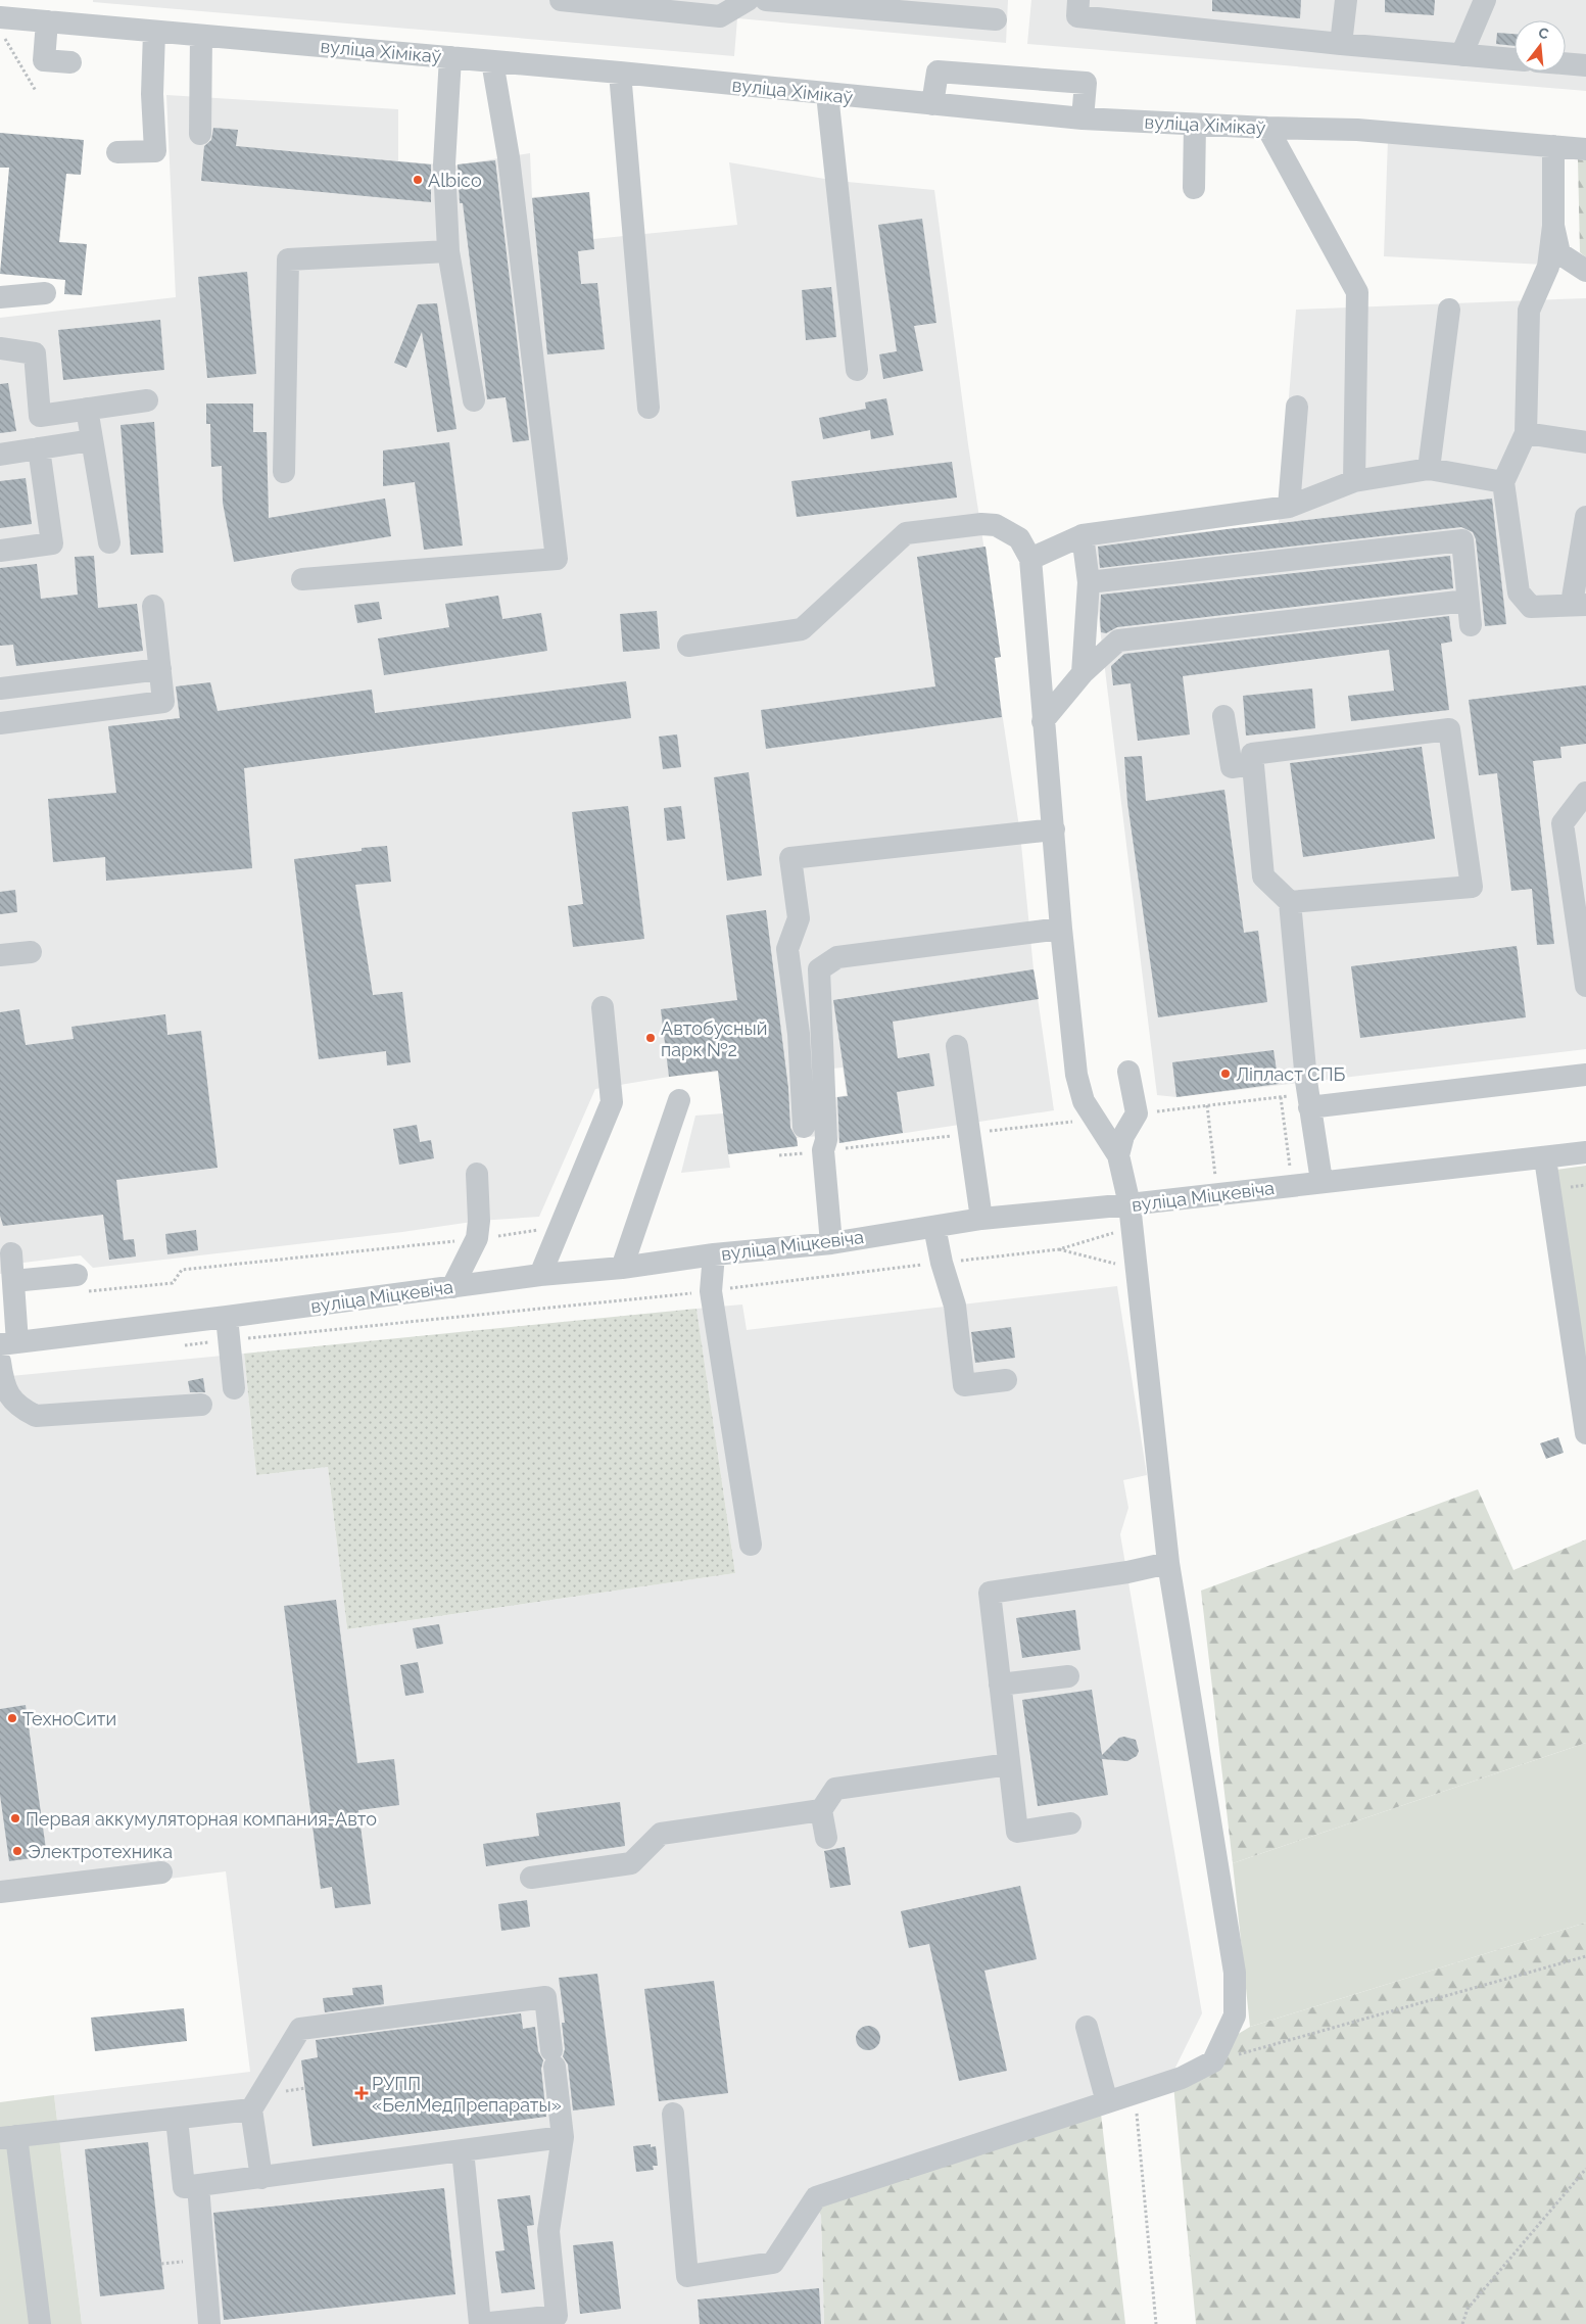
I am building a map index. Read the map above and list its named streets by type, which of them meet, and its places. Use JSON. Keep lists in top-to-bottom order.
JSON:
{
  "streets": {
    "street": ["вуліца Хімікаў", "вуліца Міцкевіча"]
  },
  "places": {
    "other": [
      "Albico",
      "Автобусный парк №2",
      "Ліпласт СПБ",
      "ТехноСити",
      "Первая аккумуляторная компания-Авто",
      "Электротехника"
    ],
    "health": ["РУПП «БелМедПрепараты»"]
  },
  "north": "top"
}
